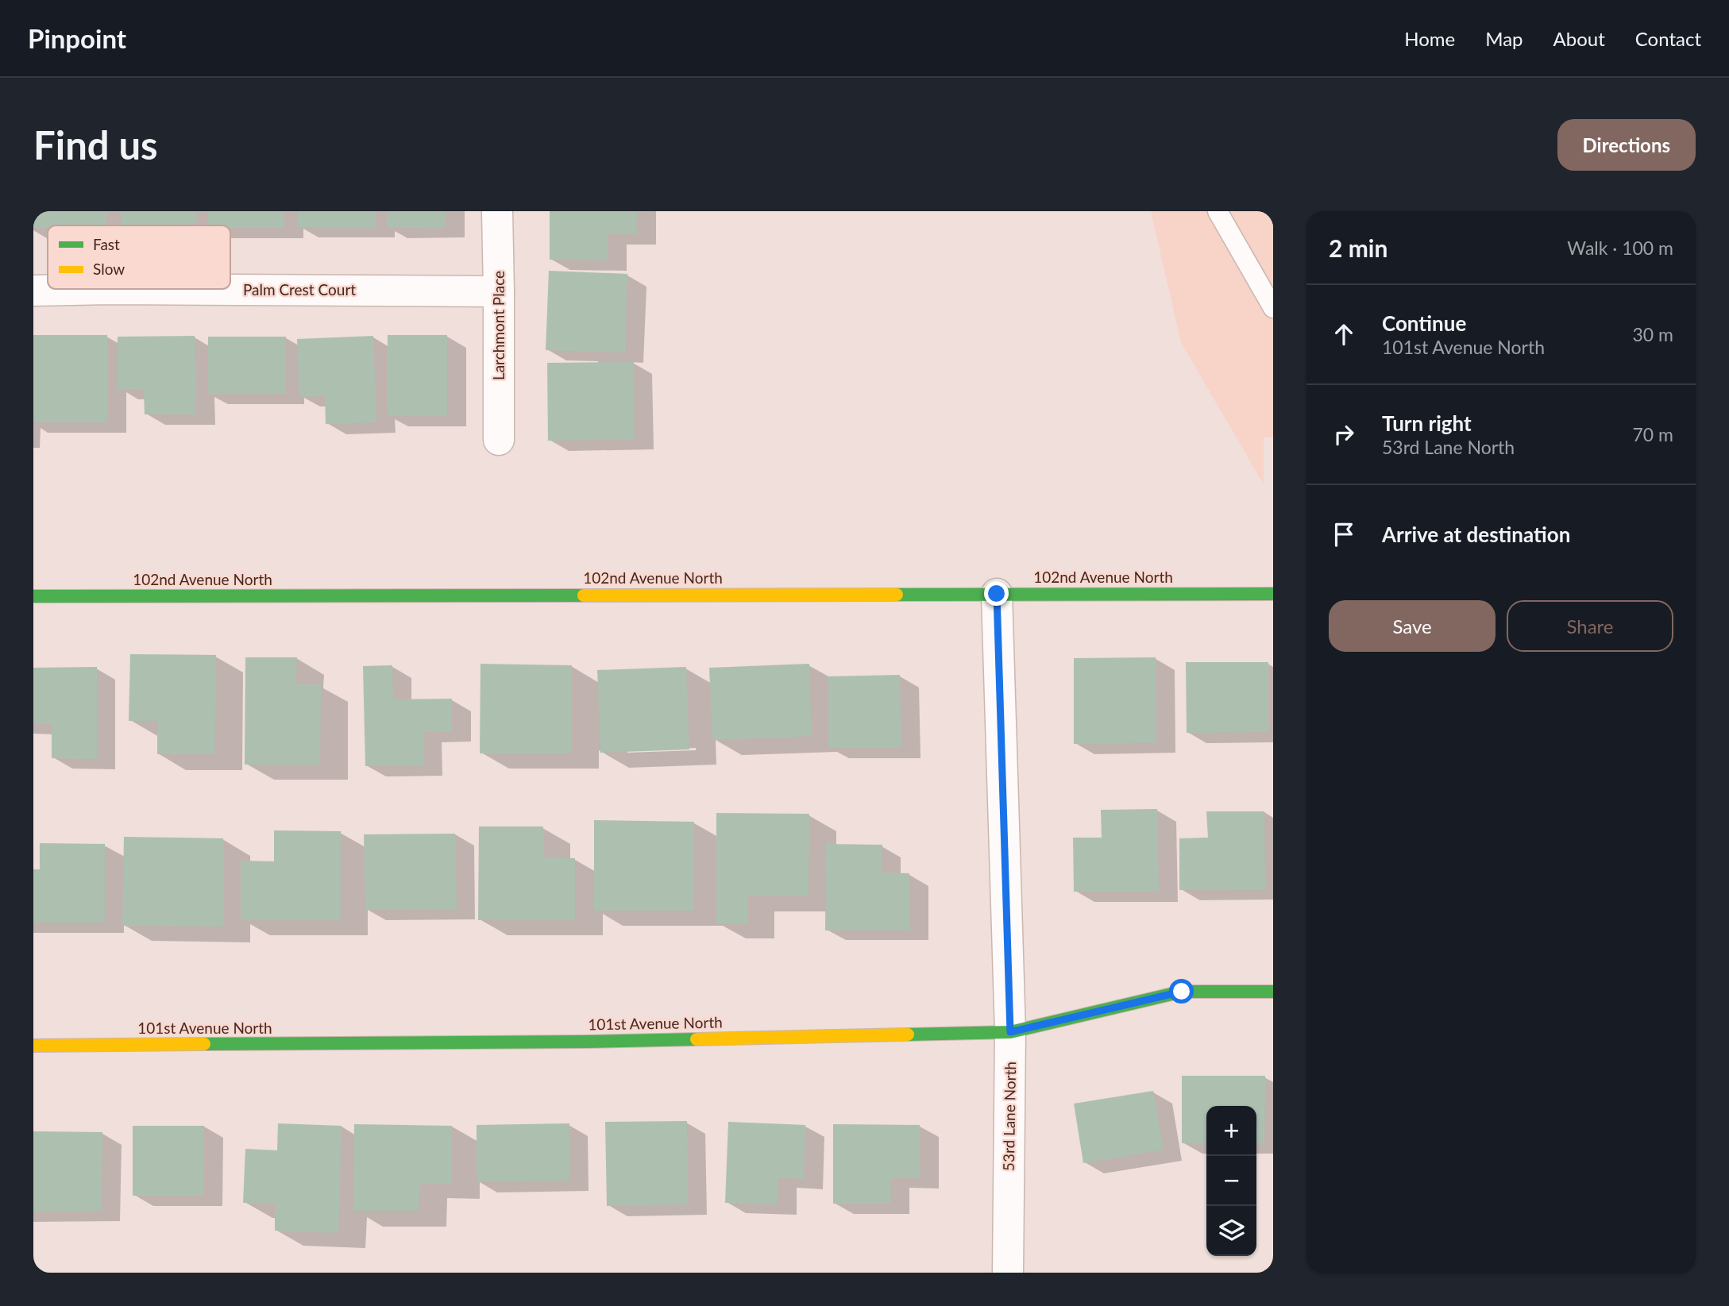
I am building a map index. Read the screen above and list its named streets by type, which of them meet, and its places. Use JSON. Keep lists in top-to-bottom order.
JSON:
{
  "streets": {
    "street": [
      "Palm Crest Court",
      "Larchmont Place",
      "102nd Avenue North",
      "101st Avenue North",
      "53rd Lane North"
    ]
  },
  "crossings": [
    ["Palm Crest Court", "Larchmont Place"],
    ["102nd Avenue North", "53rd Lane North"],
    ["101st Avenue North", "53rd Lane North"]
  ],
  "legend": ["Fast", "Slow"],
  "page": {
    "header": "Pinpoint",
    "nav": [
      "Home",
      "Map",
      "About",
      "Contact"
    ],
    "buttons": [
      "Directions",
      ["Save", "Share"]
    ],
    "title": "Find us",
    "heading": ["2 min", "Walk · 100 m"],
    "list": [
      ["Continue", "101st Avenue North", "30 m"],
      ["Turn right", "53rd Lane North", "70 m"],
      "Arrive at destination"
    ],
    "map_buttons": ["+", "−"]
  }
}
